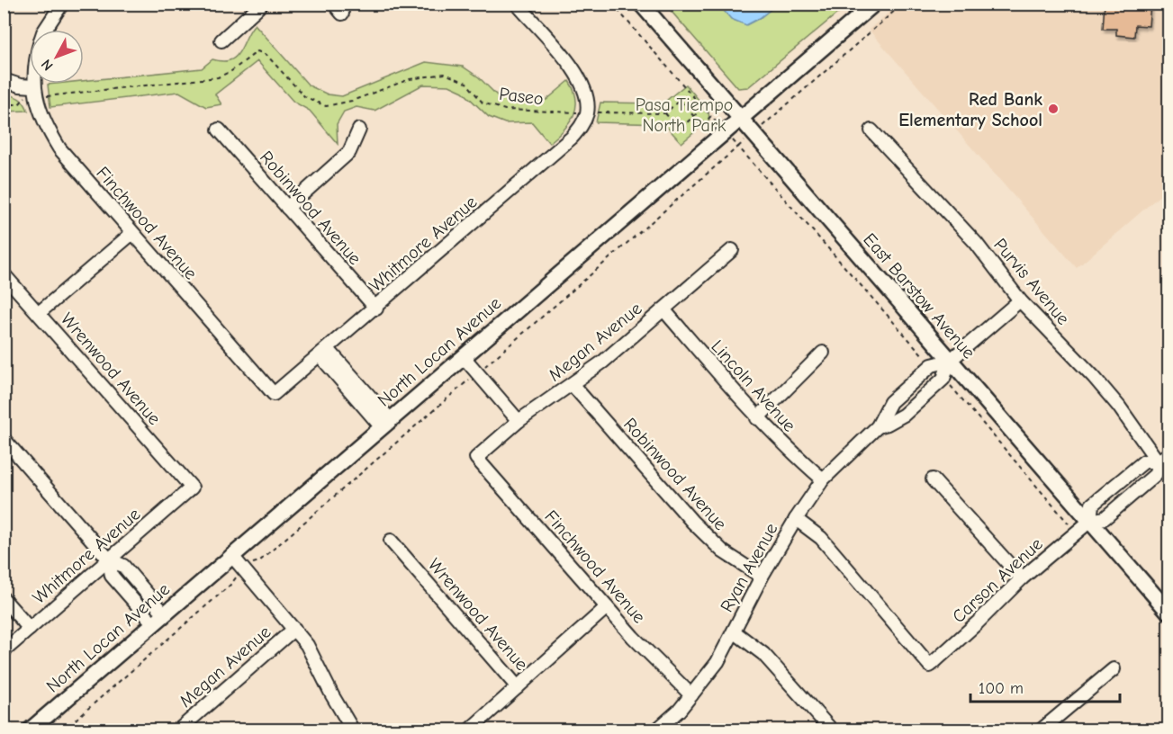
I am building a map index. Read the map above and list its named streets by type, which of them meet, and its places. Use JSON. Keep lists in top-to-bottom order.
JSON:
{
  "streets": {
    "street": [
      "Robinwood Avenue",
      "Finchwood Avenue",
      "Whitmore Avenue",
      "Purvis Avenue",
      "East Barstow Avenue",
      "Megan Avenue",
      "North Locan Avenue",
      "Wrenwood Avenue",
      "Lincoln Avenue",
      "Ryan Avenue",
      "Carson Avenue"
    ],
    "path": ["Paseo"]
  },
  "crossings": [
    ["Paseo", "Finchwood Avenue"],
    ["Paseo", "Whitmore Avenue"],
    ["Robinwood Avenue", "Whitmore Avenue"],
    ["Robinwood Avenue", "Megan Avenue"],
    ["Robinwood Avenue", "Ryan Avenue"],
    ["Finchwood Avenue", "Whitmore Avenue"],
    ["Finchwood Avenue", "Megan Avenue"],
    ["Finchwood Avenue", "Ryan Avenue"],
    ["Whitmore Avenue", "Wrenwood Avenue"],
    ["Purvis Avenue", "Carson Avenue"],
    ["East Barstow Avenue", "North Locan Avenue"],
    ["East Barstow Avenue", "Ryan Avenue"],
    ["East Barstow Avenue", "Carson Avenue"],
    ["Megan Avenue", "Lincoln Avenue"],
    ["Lincoln Avenue", "Ryan Avenue"],
    ["Ryan Avenue", "Carson Avenue"]
  ],
  "parks": ["Pasa Tiempo North Park"],
  "places": ["Red Bank Elementary School"],
  "scale_bar": "100 m",
  "north": "bottom left"
}
